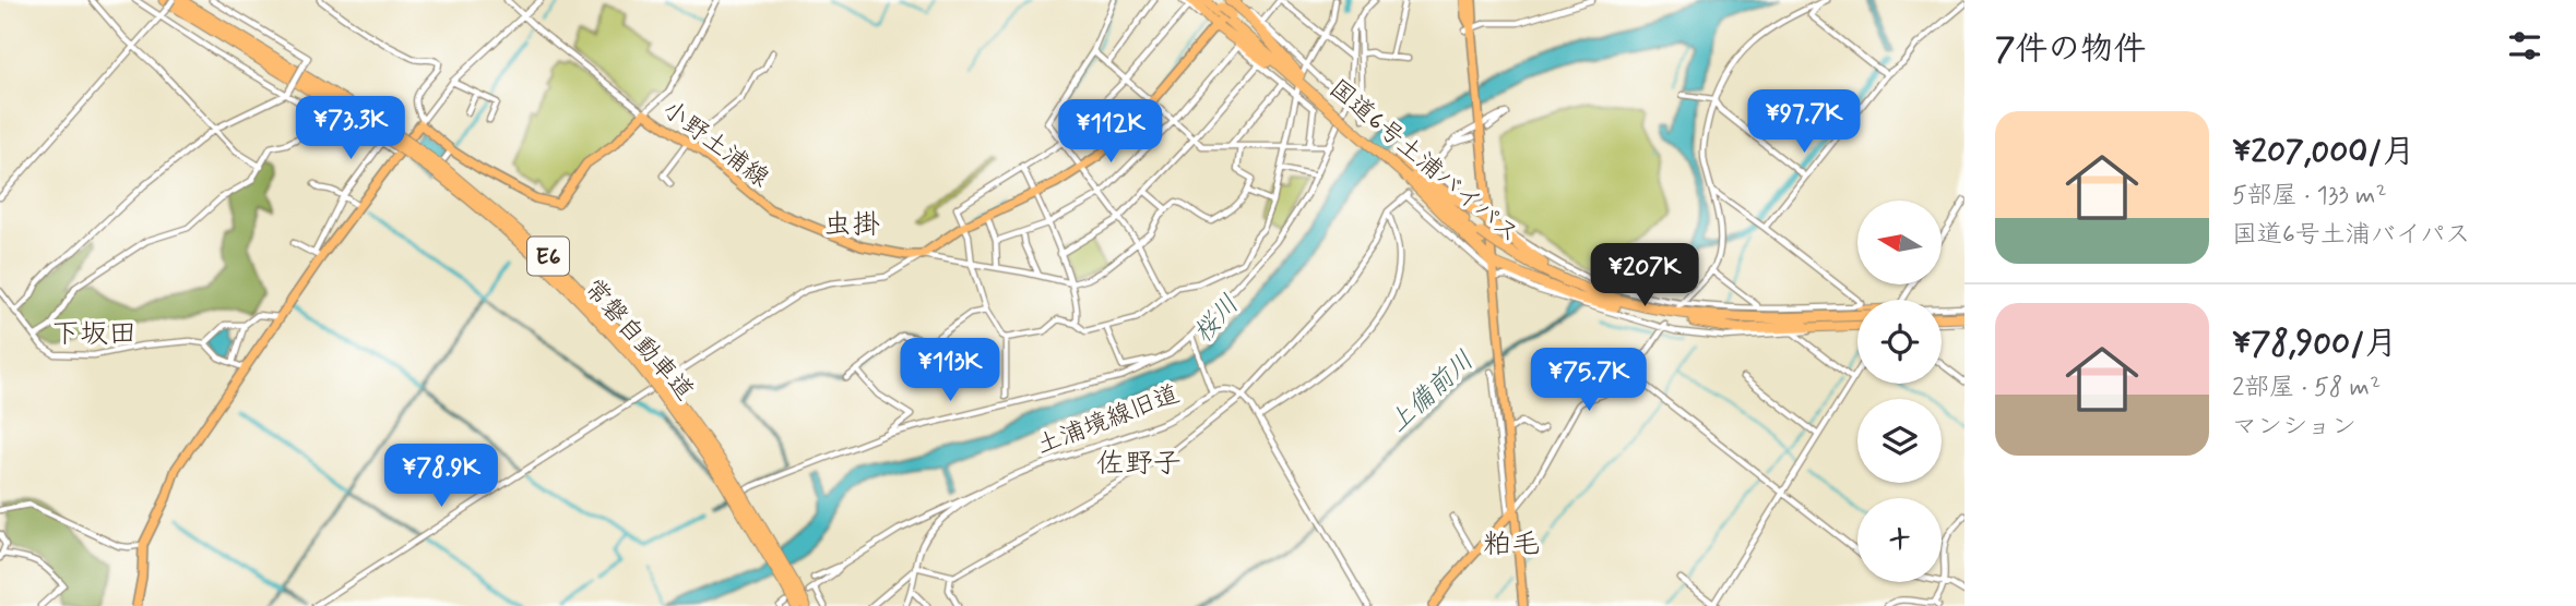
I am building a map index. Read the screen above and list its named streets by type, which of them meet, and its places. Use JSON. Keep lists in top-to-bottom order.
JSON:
{
  "streets": {
    "highway": ["国道6号土浦バイパス", "E6", "常磐自動車道"],
    "main road": ["小野土浦線"],
    "street": ["土浦境線旧道"]
  },
  "districts": [
    "虫掛",
    "下坂田",
    "佐野子",
    "粕毛"
  ],
  "water": ["桜川", "上備前川"],
  "north": "left",
  "page": {
    "heading": "7件の物件",
    "price": [
      "¥97.7K",
      "¥73.3K",
      "¥112K",
      "¥207K",
      "¥113K",
      "¥75.7K",
      "¥78.9K"
    ],
    "list": [
      {
        "name": "¥207,000/月",
        "note": "5部屋 · 133 m² · 国道6号土浦バイパス"
      },
      {
        "name": "¥78,900/月",
        "note": "2部屋 · 58 m² · マンション"
      }
    ],
    "map_buttons": "+"
  }
}
